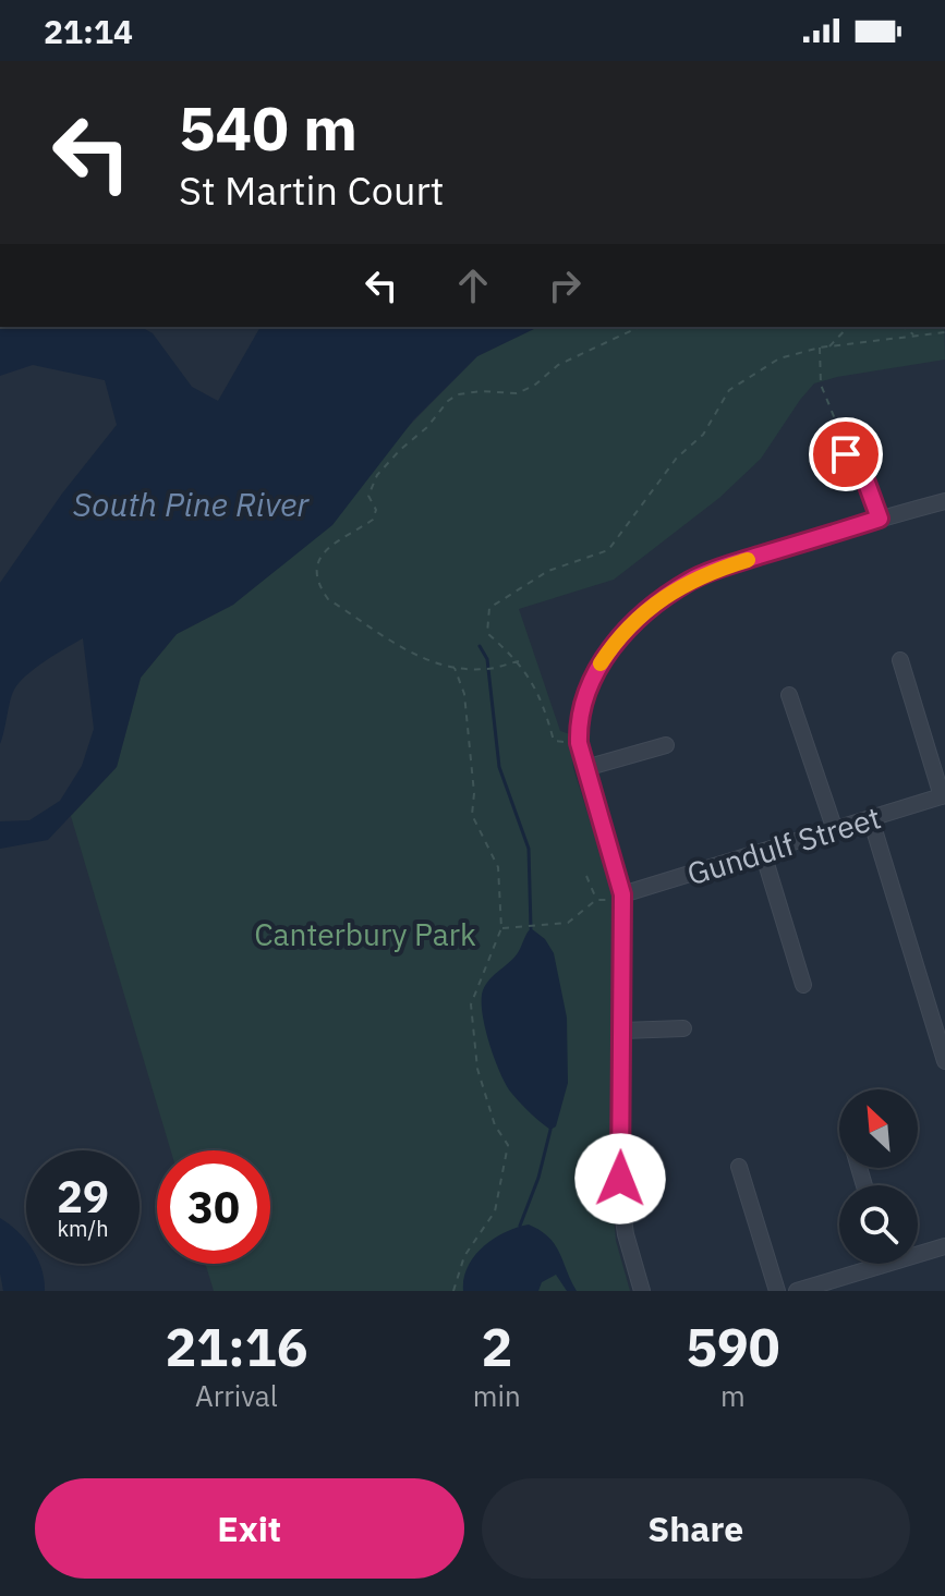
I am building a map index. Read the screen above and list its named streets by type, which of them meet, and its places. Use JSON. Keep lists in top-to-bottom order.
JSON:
{
  "streets": {
    "street": ["Gundulf Street"]
  },
  "water": ["South Pine River"],
  "parks": ["Canterbury Park"],
  "north": "top left",
  "page": {
    "status": "21:14",
    "turn": ["540 m", "St Martin Court"],
    "speed": "29 km/h",
    "limit": "30",
    "eta": [
      "21:16",
      "Arrival",
      "2",
      "min",
      "590",
      "m"
    ],
    "buttons": ["Exit", "Share"]
  }
}
